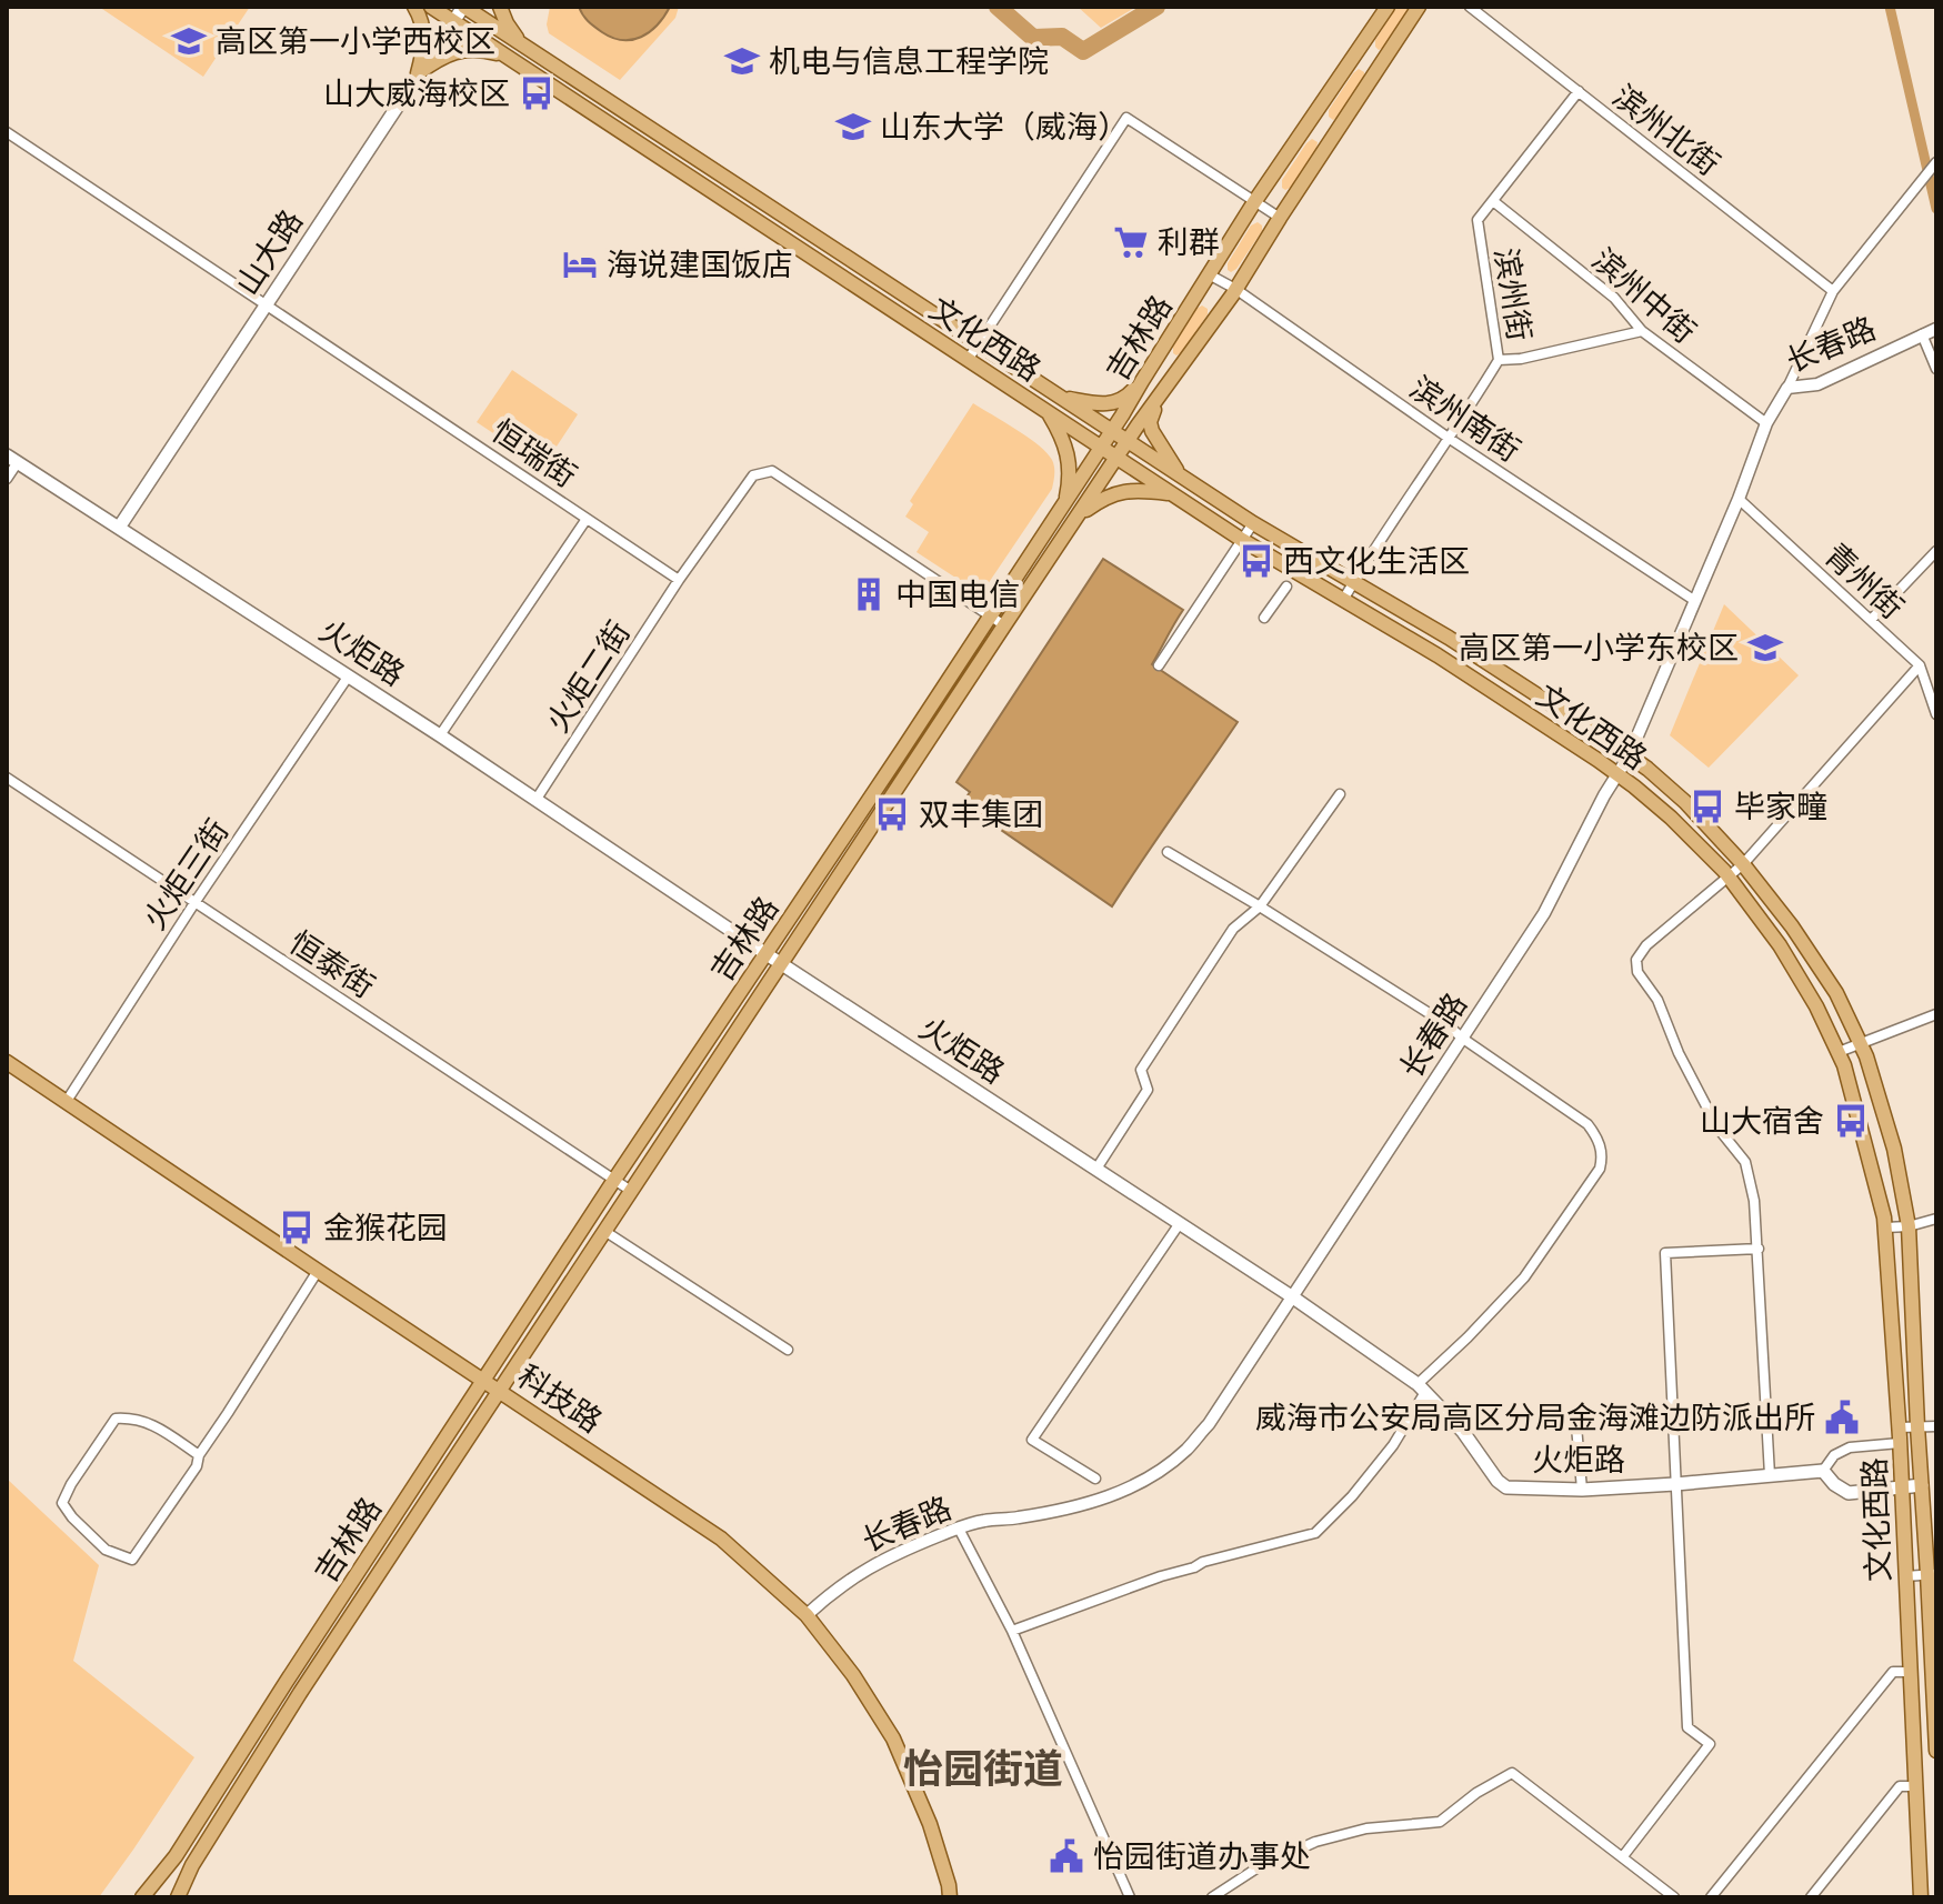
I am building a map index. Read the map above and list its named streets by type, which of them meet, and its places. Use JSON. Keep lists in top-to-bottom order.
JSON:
{
  "streets": {
    "main road": [
      "山大路",
      "吉林路",
      "文化西路",
      "火炬路",
      "科技路"
    ],
    "street": [
      "滨州北街",
      "滨州街",
      "滨州中街",
      "长春路",
      "滨州南街",
      "恒瑞街",
      "青州街",
      "火炬二街",
      "火炬三街",
      "恒泰街"
    ]
  },
  "crossings": [
    ["滨州北街", "滨州街"],
    ["山大路", "文化西路"],
    ["山大路", "恒瑞街"],
    ["山大路", "火炬路"],
    ["滨州街", "滨州中街"],
    ["滨州街", "文化西路"],
    ["滨州街", "滨州南街"],
    ["滨州中街", "长春路"],
    ["吉林路", "文化西路"],
    ["吉林路", "滨州南街"],
    ["吉林路", "火炬路"],
    ["吉林路", "恒泰街"],
    ["吉林路", "科技路"],
    ["文化西路", "长春路"],
    ["长春路", "滨州南街"],
    ["长春路", "青州街"],
    ["长春路", "火炬路"],
    ["长春路", "科技路"],
    ["恒瑞街", "火炬二街"],
    ["火炬路", "火炬二街"],
    ["火炬路", "火炬三街"],
    ["火炬三街", "恒泰街"],
    ["火炬三街", "科技路"]
  ],
  "districts": ["怡园街道"],
  "places": {
    "school or university": [
      "高区第一小学西校区",
      "机电与信息工程学院",
      "山东大学（威海）",
      "高区第一小学东校区"
    ],
    "bus stop": [
      "山大威海校区",
      "西文化生活区",
      "毕家疃",
      "双丰集团",
      "山大宿舍",
      "金猴花园"
    ],
    "supermarket": ["利群"],
    "hotel": ["海说建国饭店"],
    "building": ["中国电信"],
    "public building": ["威海市公安局高区分局金海滩边防派出所", "怡园街道办事处"]
  }
}
